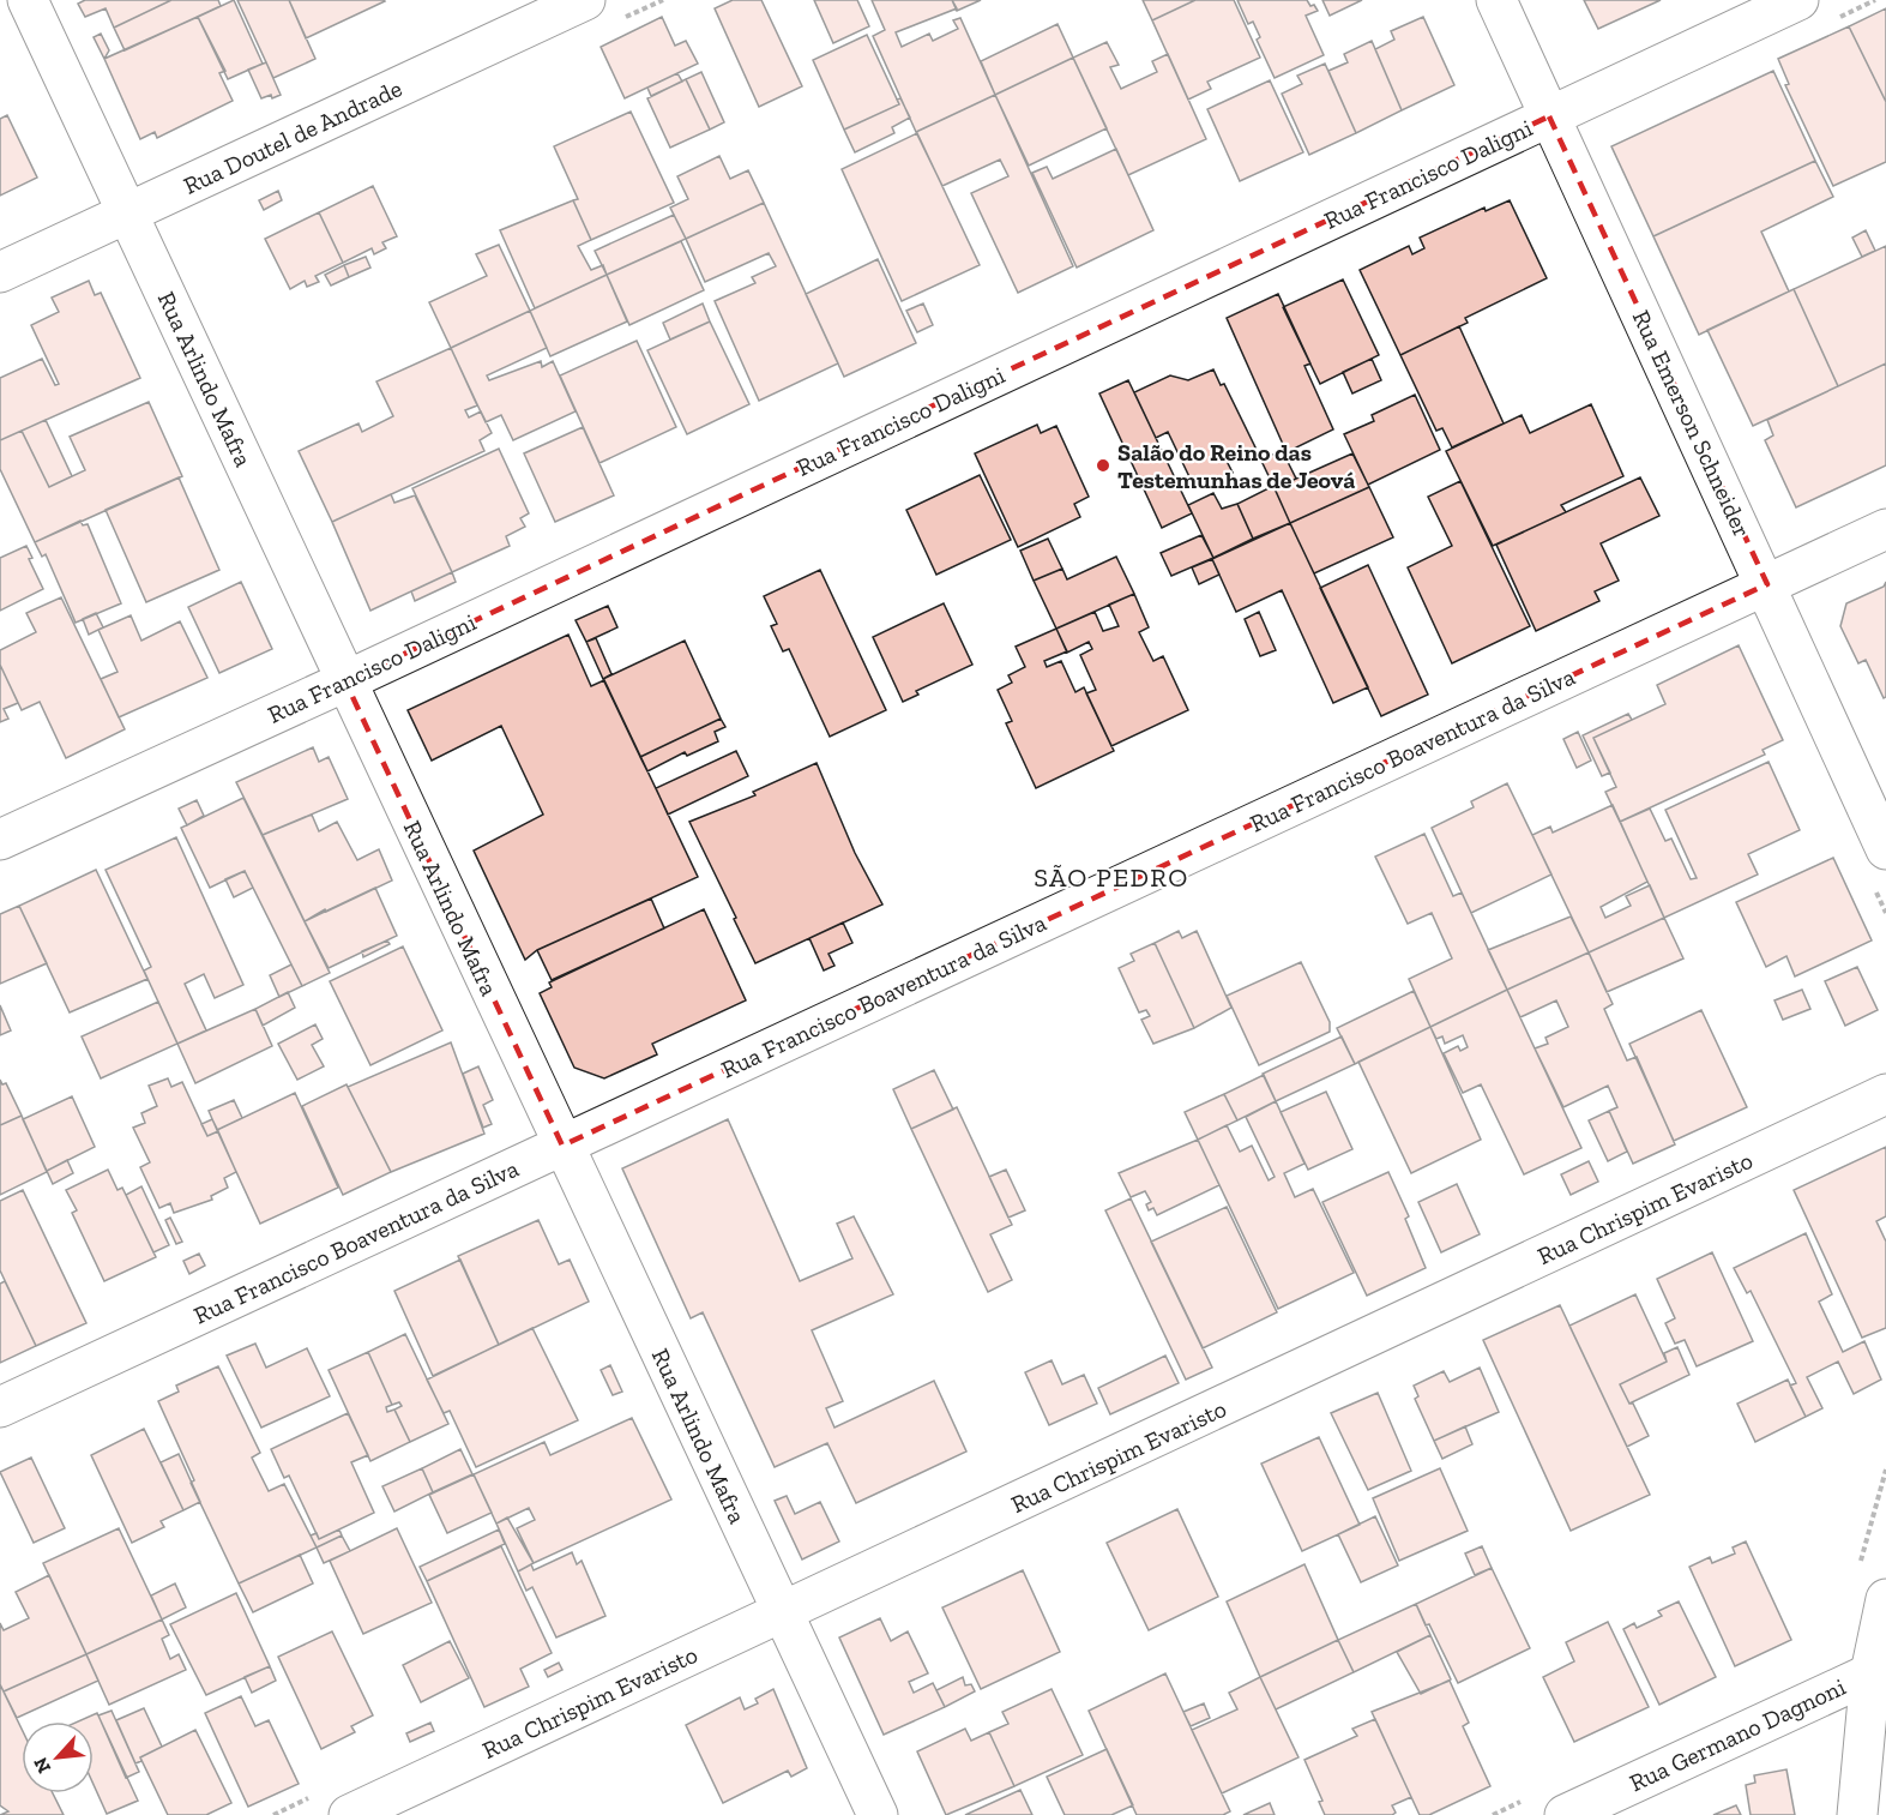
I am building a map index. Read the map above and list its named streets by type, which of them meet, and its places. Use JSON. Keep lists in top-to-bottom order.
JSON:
{
  "streets": {
    "street": [
      "Rua Doutel de Andrade",
      "Rua Francisco Daligni",
      "Rua Arlindo Mafra",
      "Rua Emerson Schneider",
      "Rua Francisco Boaventura da Silva",
      "Rua Chrispim Evaristo",
      "Rua Germano Dagnoni"
    ]
  },
  "crossings": [
    ["Rua Doutel de Andrade", "Rua Arlindo Mafra"],
    ["Rua Francisco Daligni", "Rua Arlindo Mafra"],
    ["Rua Francisco Daligni", "Rua Emerson Schneider"],
    ["Rua Arlindo Mafra", "Rua Francisco Boaventura da Silva"],
    ["Rua Arlindo Mafra", "Rua Chrispim Evaristo"],
    ["Rua Emerson Schneider", "Rua Francisco Boaventura da Silva"]
  ],
  "districts": ["SÃO PEDRO"],
  "places": ["Salão do Reino das Testemunhas de Jeová"],
  "north": "bottom left"
}
